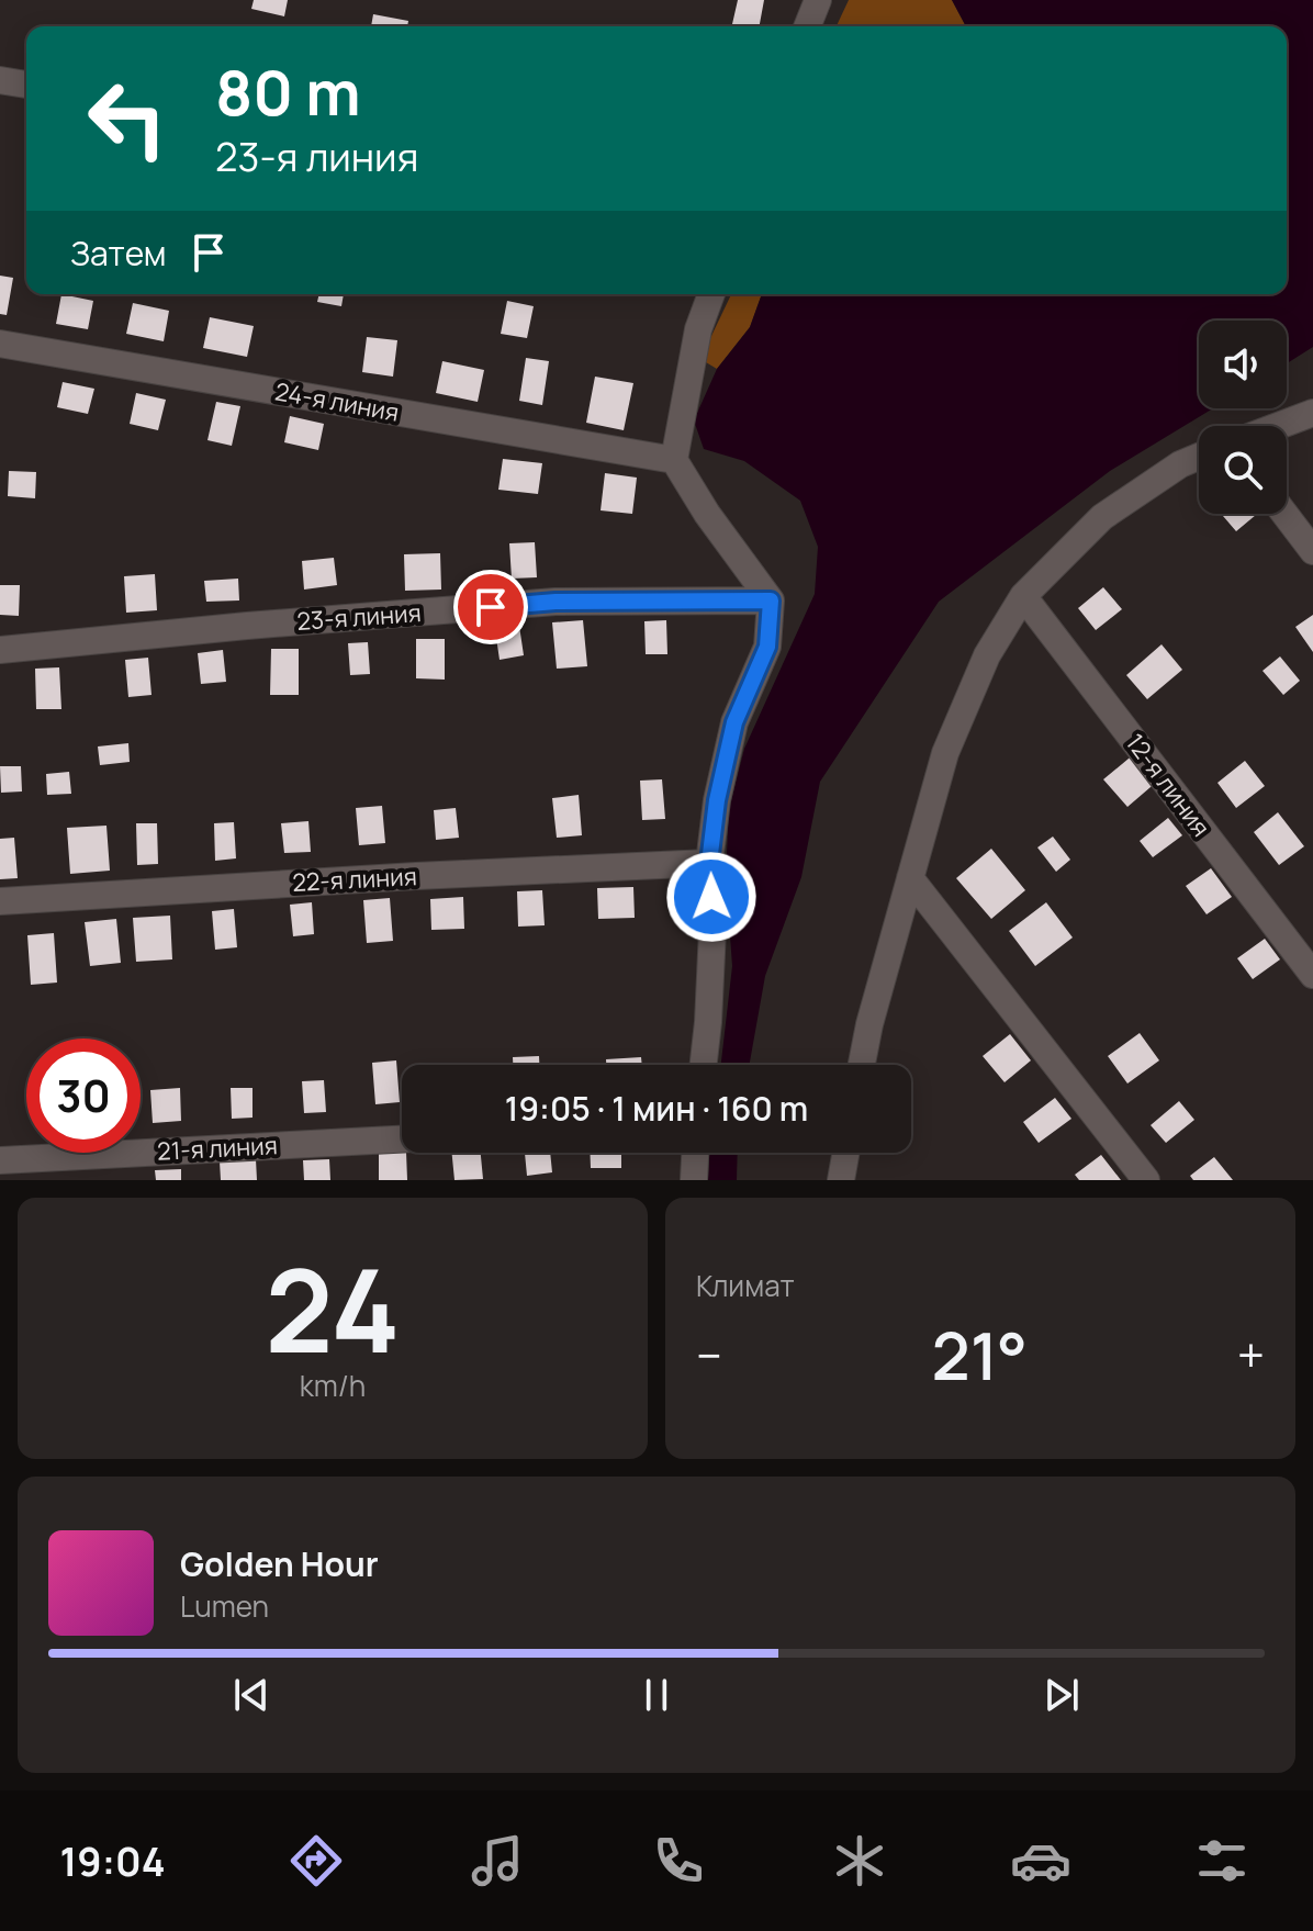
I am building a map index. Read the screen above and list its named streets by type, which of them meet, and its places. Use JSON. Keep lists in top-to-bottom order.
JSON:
{
  "streets": {
    "street": [
      "24-я линия",
      "23-я линия",
      "12-я линия",
      "22-я линия",
      "21-я линия"
    ]
  },
  "page": {
    "turn": ["80 m", "23-я линия"],
    "then": "Затем",
    "limit": "30",
    "trip": "19:05 · 1 мин · 160 m",
    "tile": [
      ["24", "km/h"],
      "Климат"
    ],
    "heat": ["−", "21°", "+"],
    "song": ["Golden Hour", "Lumen"],
    "tabs": "19:04"
  }
}
